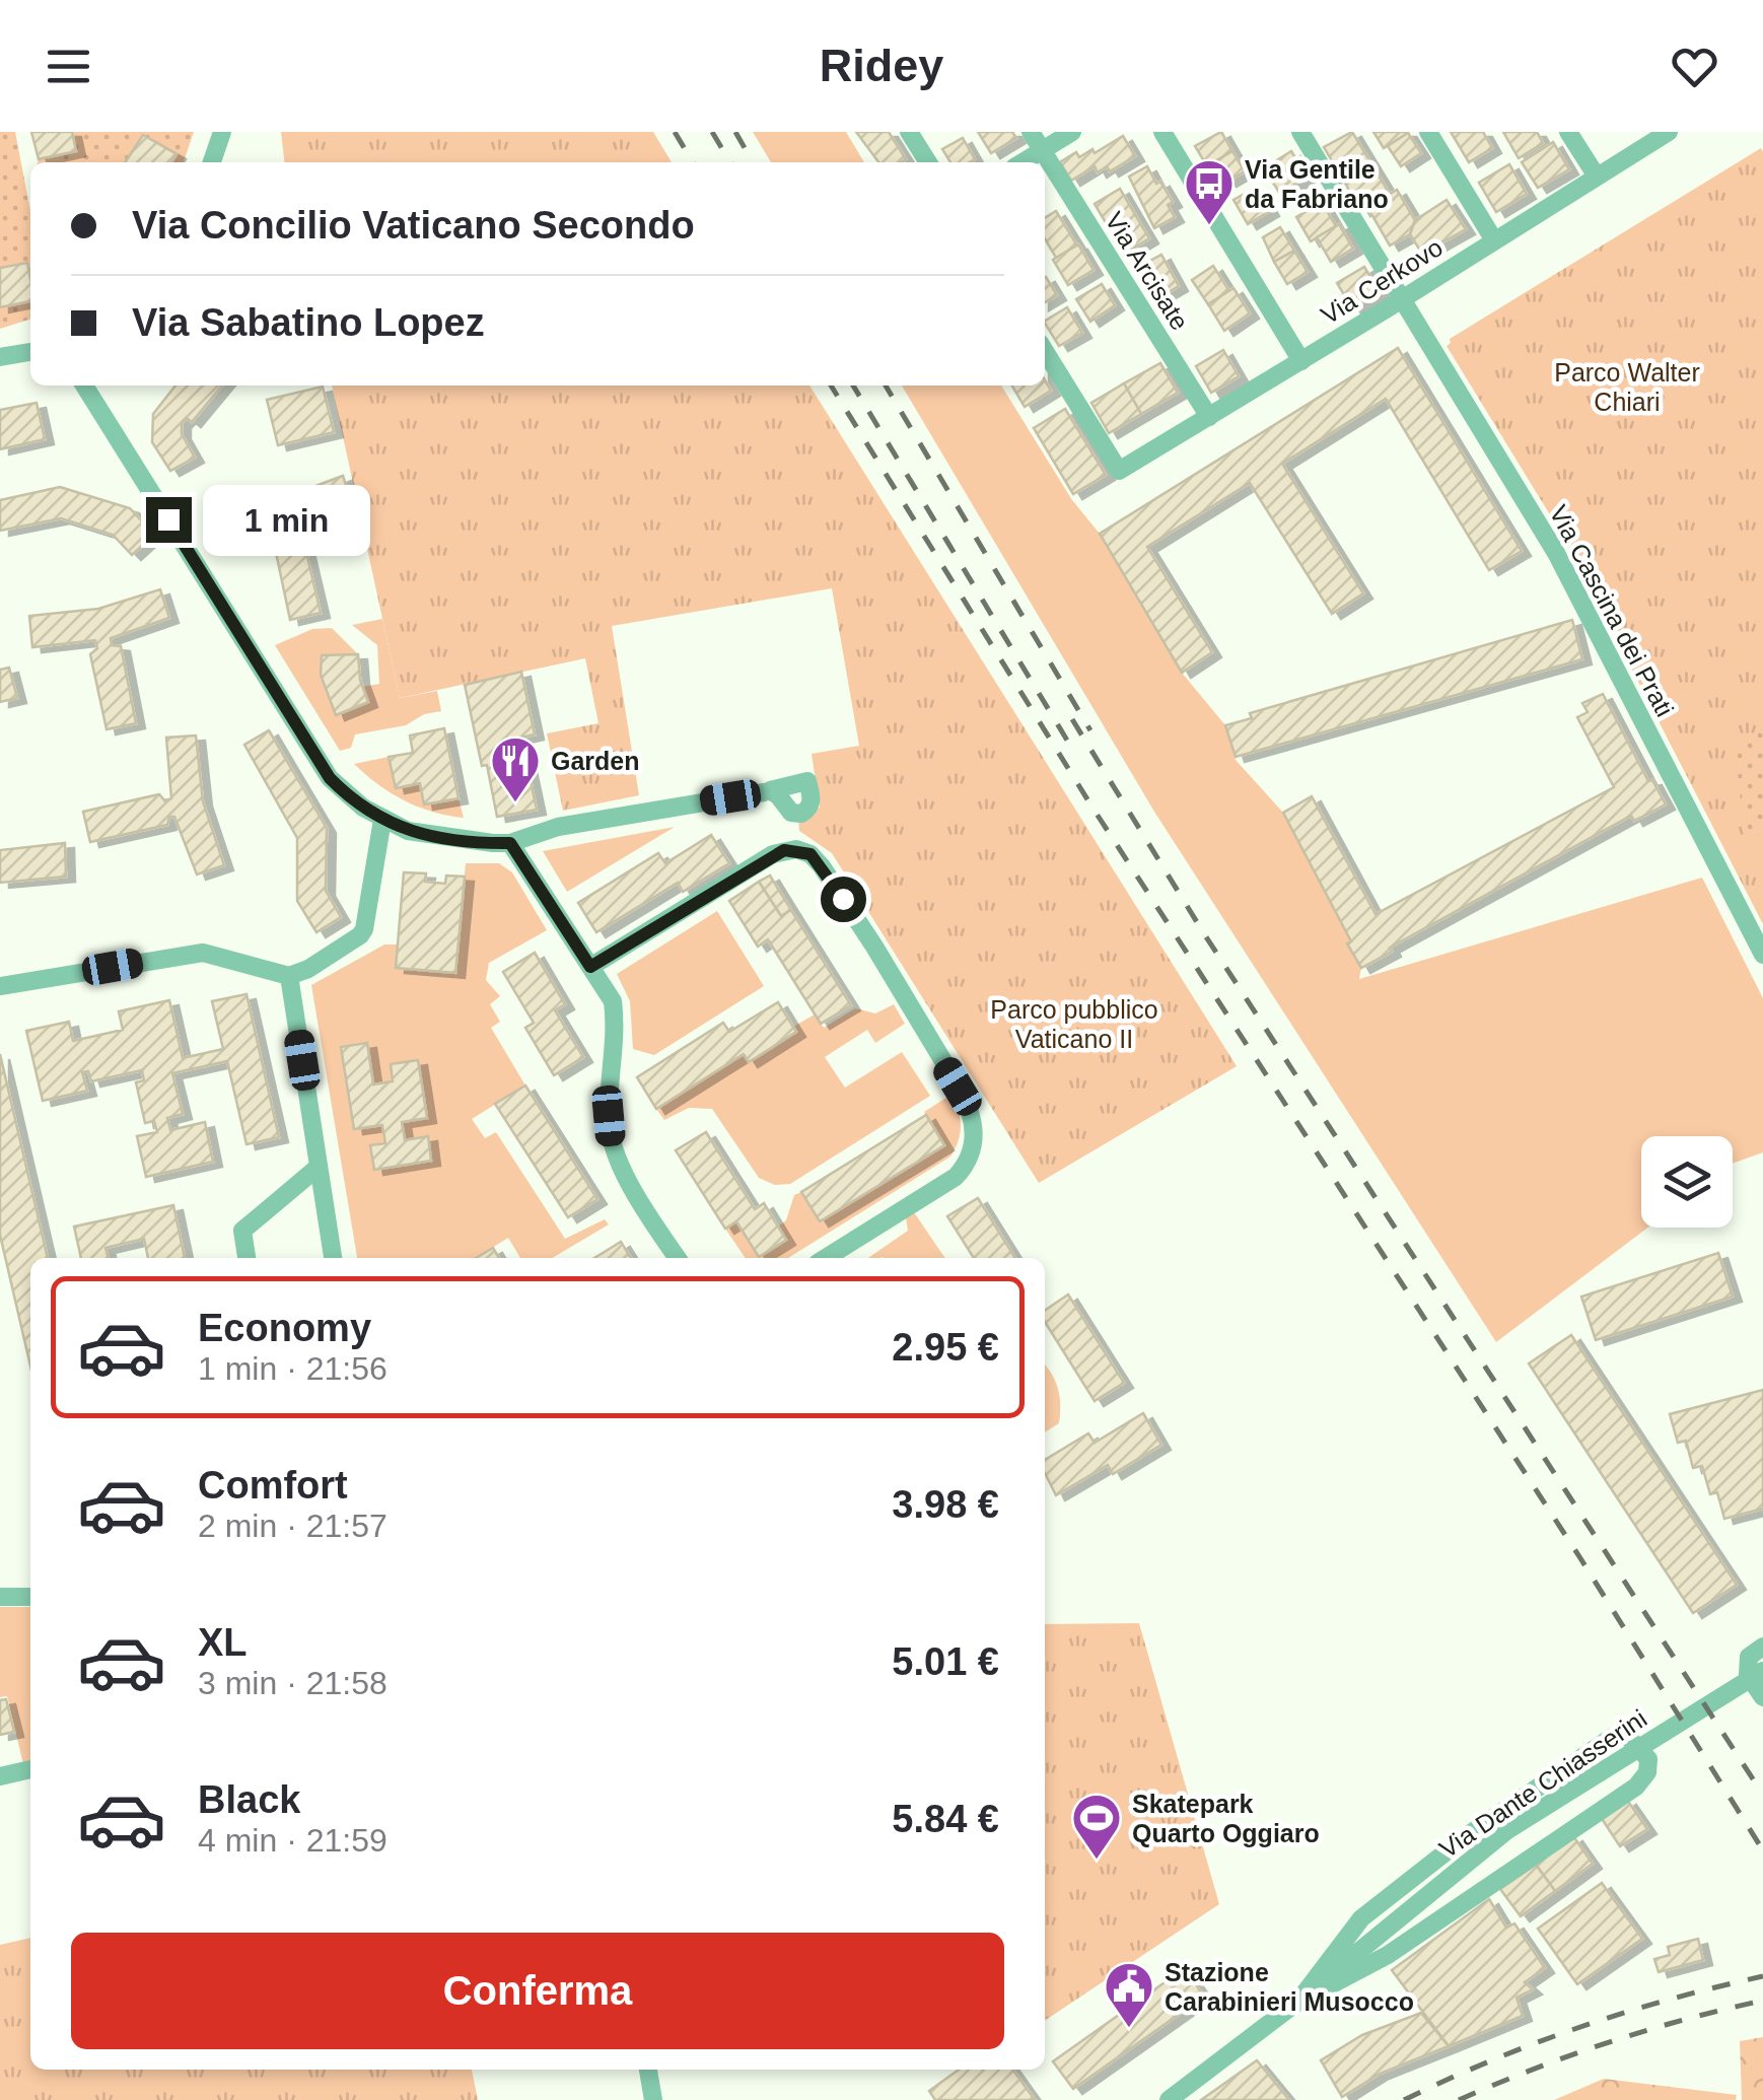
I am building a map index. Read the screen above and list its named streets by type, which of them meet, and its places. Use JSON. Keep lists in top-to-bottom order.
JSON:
{
  "streets": {
    "street": [
      "Via Arcisate",
      "Via Cerkovo",
      "Via Cascina dei Prati",
      "Via Dante Chiasserini"
    ]
  },
  "crossings": [
    ["Via Arcisate", "Via Cerkovo"],
    ["Via Cerkovo", "Via Cascina dei Prati"]
  ],
  "parks": ["Parco Walter Chiari", "Parco pubblico Vaticano II"],
  "places": {
    "bus stop": ["Via Gentile da Fabriano"],
    "restaurant": ["Garden"],
    "sports": ["Skatepark Quarto Oggiaro"],
    "public building": ["Stazione Carabinieri Musocco"]
  },
  "page": {
    "header": "Ridey",
    "banner": ["Via Concilio Vaticano Secondo", "Via Sabatino Lopez"],
    "bubble": "1 min",
    "list": [
      {
        "name": "Economy",
        "note": "1 min · 21:56",
        "value": "2.95 €"
      },
      {
        "name": "Comfort",
        "note": "2 min · 21:57",
        "value": "3.98 €"
      },
      {
        "name": "XL",
        "note": "3 min · 21:58",
        "value": "5.01 €"
      },
      {
        "name": "Black",
        "note": "4 min · 21:59",
        "value": "5.84 €"
      }
    ],
    "buttons": "Conferma"
  }
}
